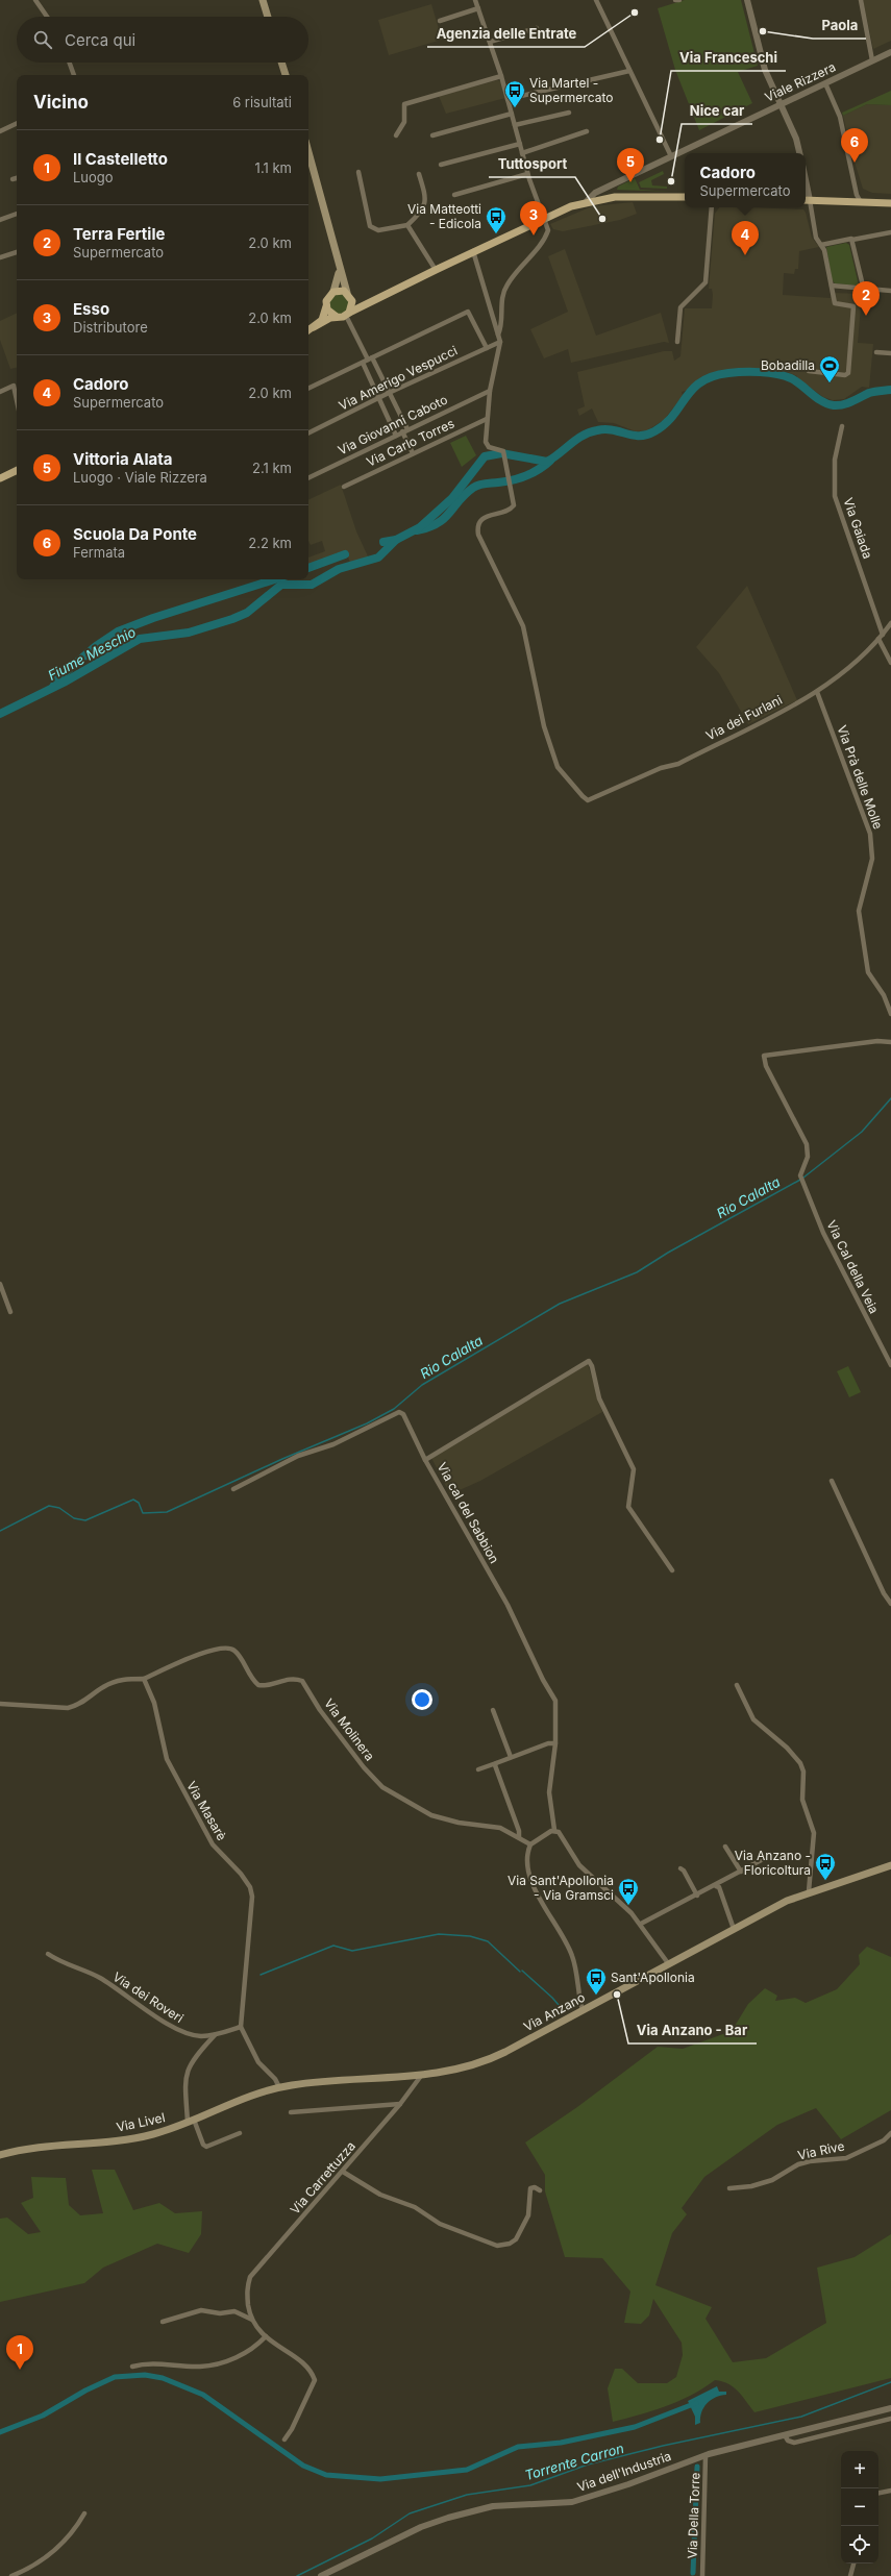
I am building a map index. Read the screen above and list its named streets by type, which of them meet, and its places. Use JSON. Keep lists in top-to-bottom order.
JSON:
{
  "streets": {
    "main road": ["Via Anzano", "Via Livel"],
    "street": [
      "Viale Rizzera",
      "Via Amerigo Vespucci",
      "Via Giovanni Caboto",
      "Via Carlo Torres",
      "Via Gaiada",
      "Via dei Furlani",
      "Via Prà delle Molle",
      "Via Cal della Veia",
      "Via cal del Sabbion",
      "Via Molinera",
      "Via Masarè",
      "Via dei Roveri",
      "Via Rive",
      "Via Carrettuzza",
      "Via dell'Industria",
      "Via Della Torre"
    ]
  },
  "crossings": [
    ["Via Carlo Torres", "Via dei Furlani"],
    ["Via Gaiada", "Via dei Furlani"],
    ["Via dei Furlani", "Via Prà delle Molle"],
    ["Via Molinera", "Via Masarè"],
    ["Via Masarè", "Via dei Roveri"],
    ["Via Anzano", "Via Livel"],
    ["Via Anzano", "Via Carrettuzza"],
    ["Via dell'Industria", "Via Della Torre"]
  ],
  "water": ["Fiume Meschio", "Rio Calalta", "Torrente Carron"],
  "places": {
    "other": [
      "Agenzia delle Entrate",
      "Paola",
      "Via Franceschi",
      "Nice car",
      "Tuttosport",
      "Via Anzano - Bar"
    ],
    "bus stop": [
      "Via Martel - Supermercato",
      "Via Matteotti - Edicola",
      "Via Anzano - Floricoltura",
      "Via Sant'Apollonia - Via Gramsci",
      "Sant'Apollonia"
    ],
    "sports": ["Bobadilla"]
  },
  "page": {
    "search": "Cerca qui",
    "heading": ["Vicino", "6 risultati"],
    "pins": [
      "6",
      "5",
      "3",
      "4",
      "2",
      "1"
    ],
    "list": [
      {
        "mark": "1",
        "name": "Il Castelletto",
        "note": "Luogo",
        "value": "1.1 km"
      },
      {
        "mark": "2",
        "name": "Terra Fertile",
        "note": "Supermercato",
        "value": "2.0 km"
      },
      {
        "mark": "3",
        "name": "Esso",
        "note": "Distributore",
        "value": "2.0 km"
      },
      {
        "mark": "4",
        "name": "Cadoro",
        "note": "Supermercato",
        "value": "2.0 km"
      },
      {
        "mark": "5",
        "name": "Vittoria Alata",
        "note": "Luogo · Viale Rizzera",
        "value": "2.1 km"
      },
      {
        "mark": "6",
        "name": "Scuola Da Ponte",
        "note": "Fermata",
        "value": "2.2 km"
      }
    ],
    "popup": ["Cadoro", "Supermercato"],
    "map_buttons": ["+", "−"]
  }
}
